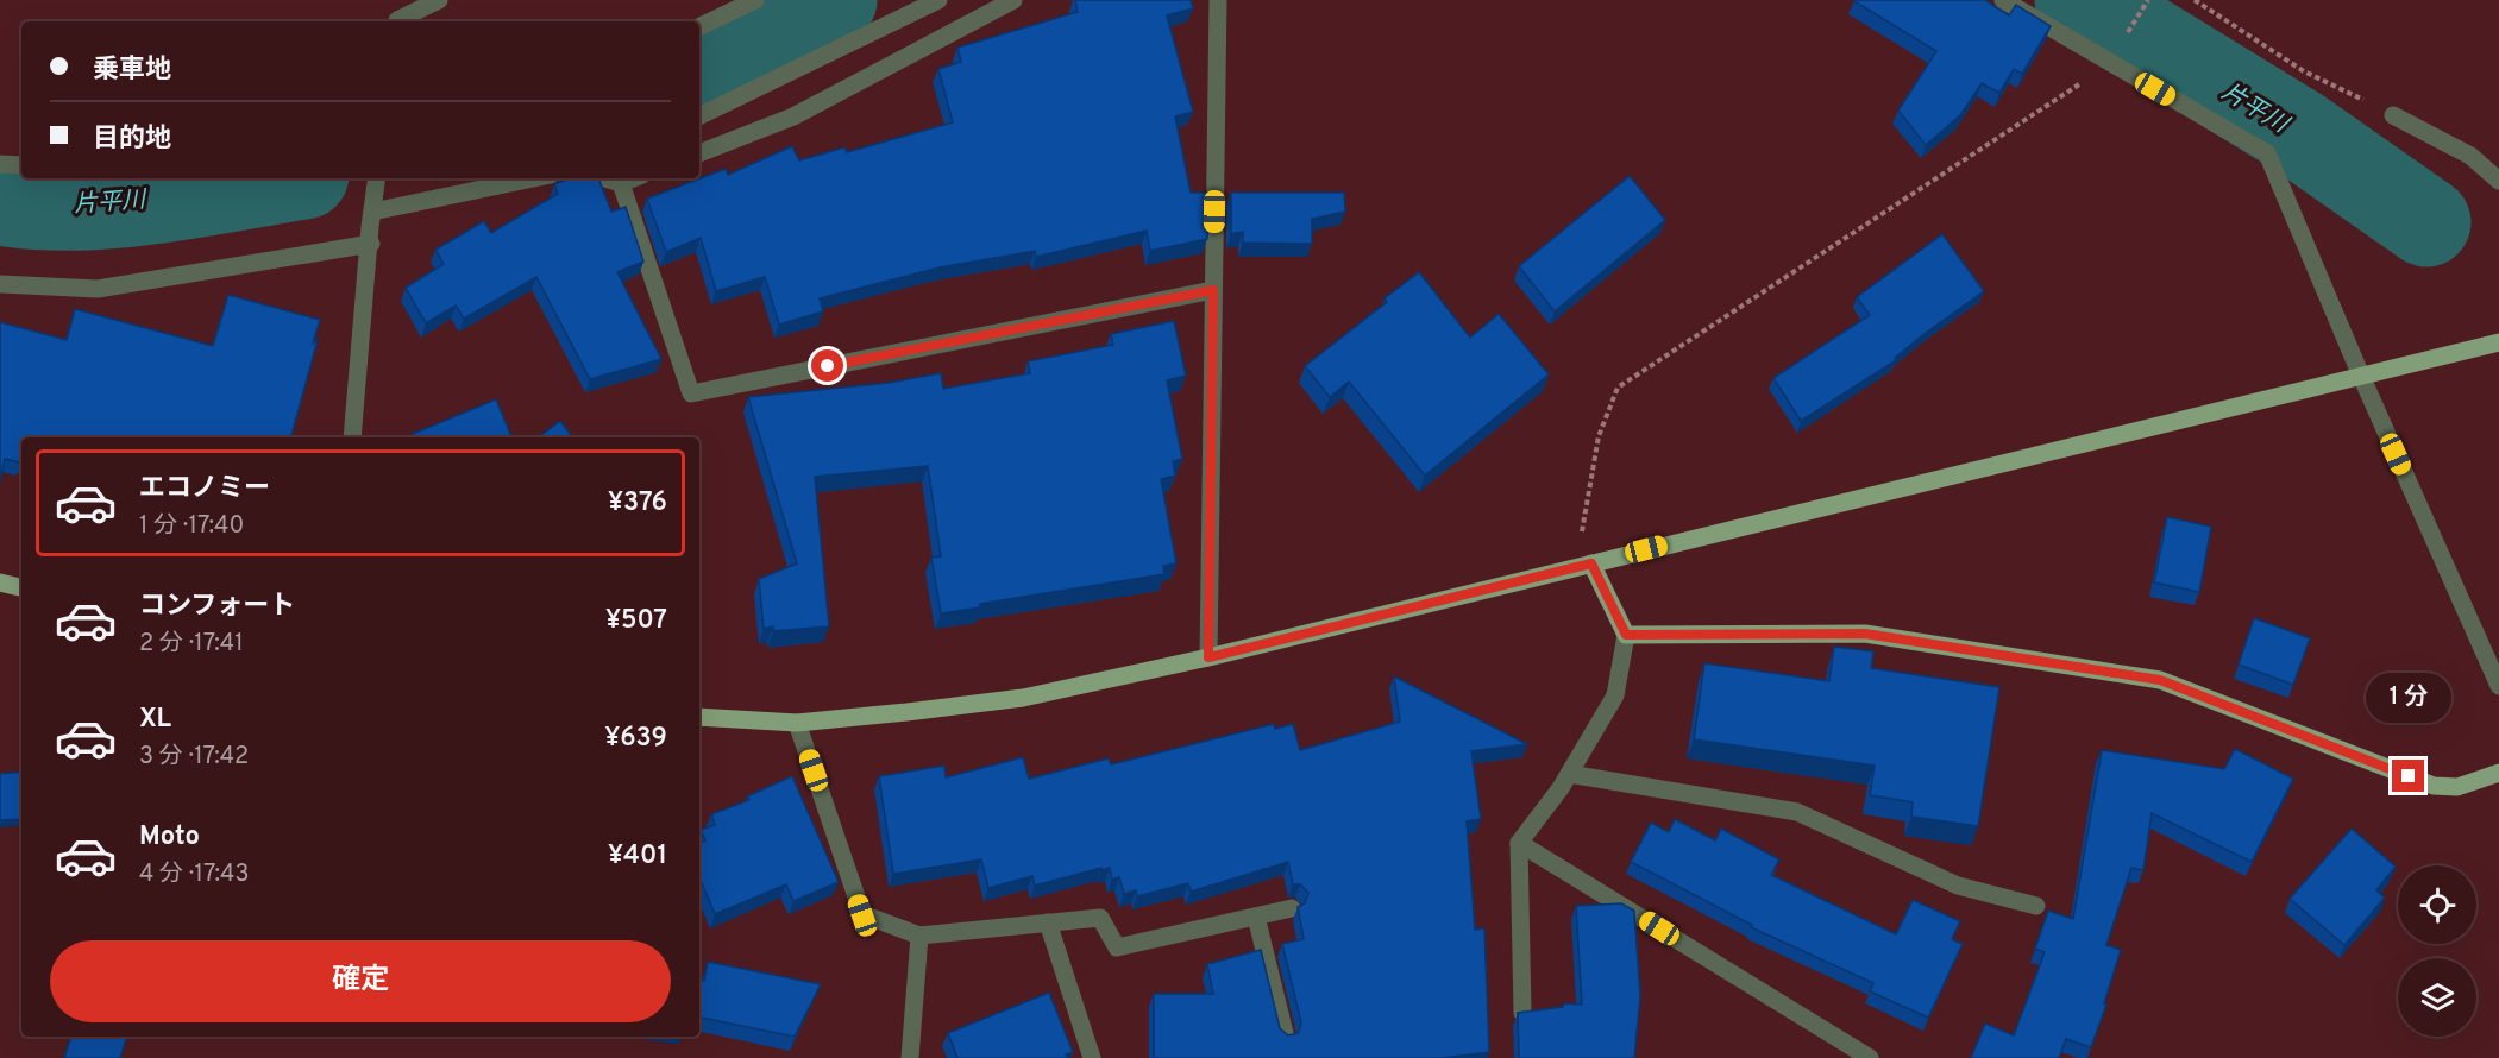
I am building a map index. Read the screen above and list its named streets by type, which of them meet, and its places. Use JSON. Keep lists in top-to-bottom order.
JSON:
{
  "water": ["片平川"],
  "page": {
    "banner": ["乗車地", "目的地"],
    "list": [
      {
        "name": "エコノミー",
        "note": "1 分 · 17:40",
        "value": "¥376"
      },
      {
        "name": "コンフォート",
        "note": "2 分 · 17:41",
        "value": "¥507"
      },
      {
        "name": "XL",
        "note": "3 分 · 17:42",
        "value": "¥639"
      },
      {
        "name": "Moto",
        "note": "4 分 · 17:43",
        "value": "¥401"
      }
    ],
    "bubble": "1 分",
    "buttons": "確定"
  }
}
